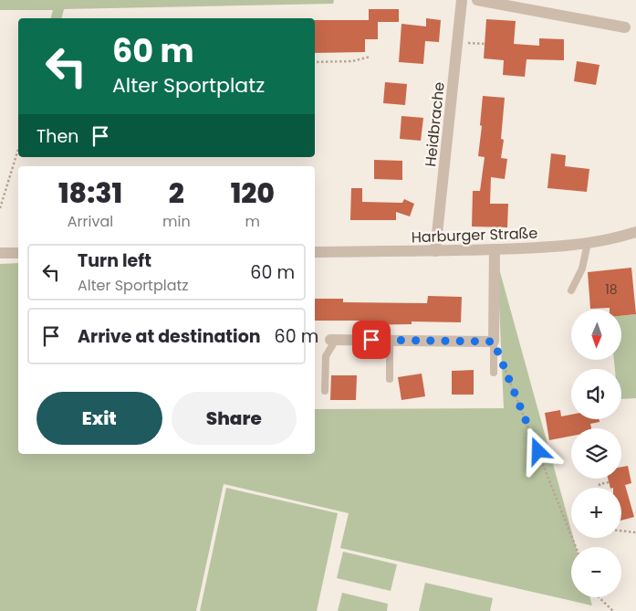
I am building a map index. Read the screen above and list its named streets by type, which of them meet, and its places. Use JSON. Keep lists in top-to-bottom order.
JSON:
{
  "streets": {
    "street": ["Heidbrache", "Harburger Straße"]
  },
  "crossings": [
    ["Heidbrache", "Harburger Straße"]
  ],
  "house_numbers": ["18"],
  "north": "bottom",
  "page": {
    "turn": ["60 m", "Alter Sportplatz"],
    "then": "Then",
    "eta": [
      "18:31",
      "Arrival",
      "2",
      "min",
      "120",
      "m"
    ],
    "list": [
      {
        "name": "Turn left",
        "note": "Alter Sportplatz",
        "value": "60 m"
      },
      {
        "name": "Arrive at destination",
        "value": "60 m"
      }
    ],
    "map_buttons": ["+", "−"],
    "buttons": ["Exit", "Share"]
  }
}
